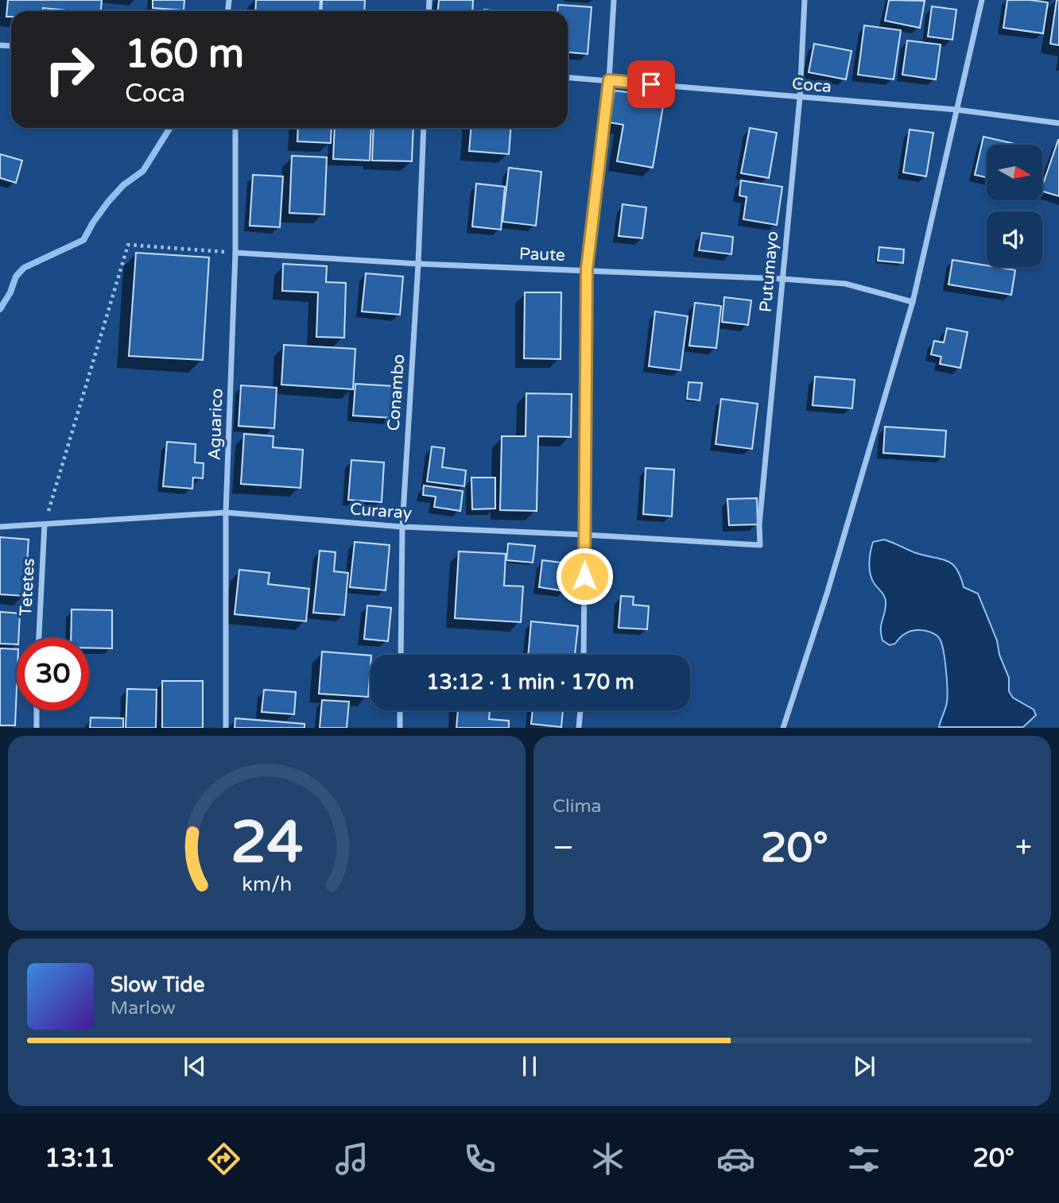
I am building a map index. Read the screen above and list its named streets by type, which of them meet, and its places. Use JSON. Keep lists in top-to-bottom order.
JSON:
{
  "streets": {
    "street": [
      "Coca",
      "Paute",
      "Putumayo",
      "Conambo",
      "Aguarico",
      "Curaray",
      "Tetetes"
    ]
  },
  "crossings": [
    ["Coca", "Putumayo"],
    ["Paute", "Putumayo"],
    ["Paute", "Conambo"],
    ["Paute", "Aguarico"],
    ["Putumayo", "Curaray"],
    ["Conambo", "Curaray"],
    ["Aguarico", "Curaray"],
    ["Curaray", "Tetetes"]
  ],
  "north": "right",
  "page": {
    "turn": ["160 m", "Coca"],
    "limit": "30",
    "trip": "13:12 · 1 min · 170 m",
    "tile": "Clima",
    "heat": ["−", "20°", "+"],
    "song": ["Slow Tide", "Marlow"],
    "tabs": ["13:11", "20°"],
    "gauge": ["24", "km/h"]
  }
}
